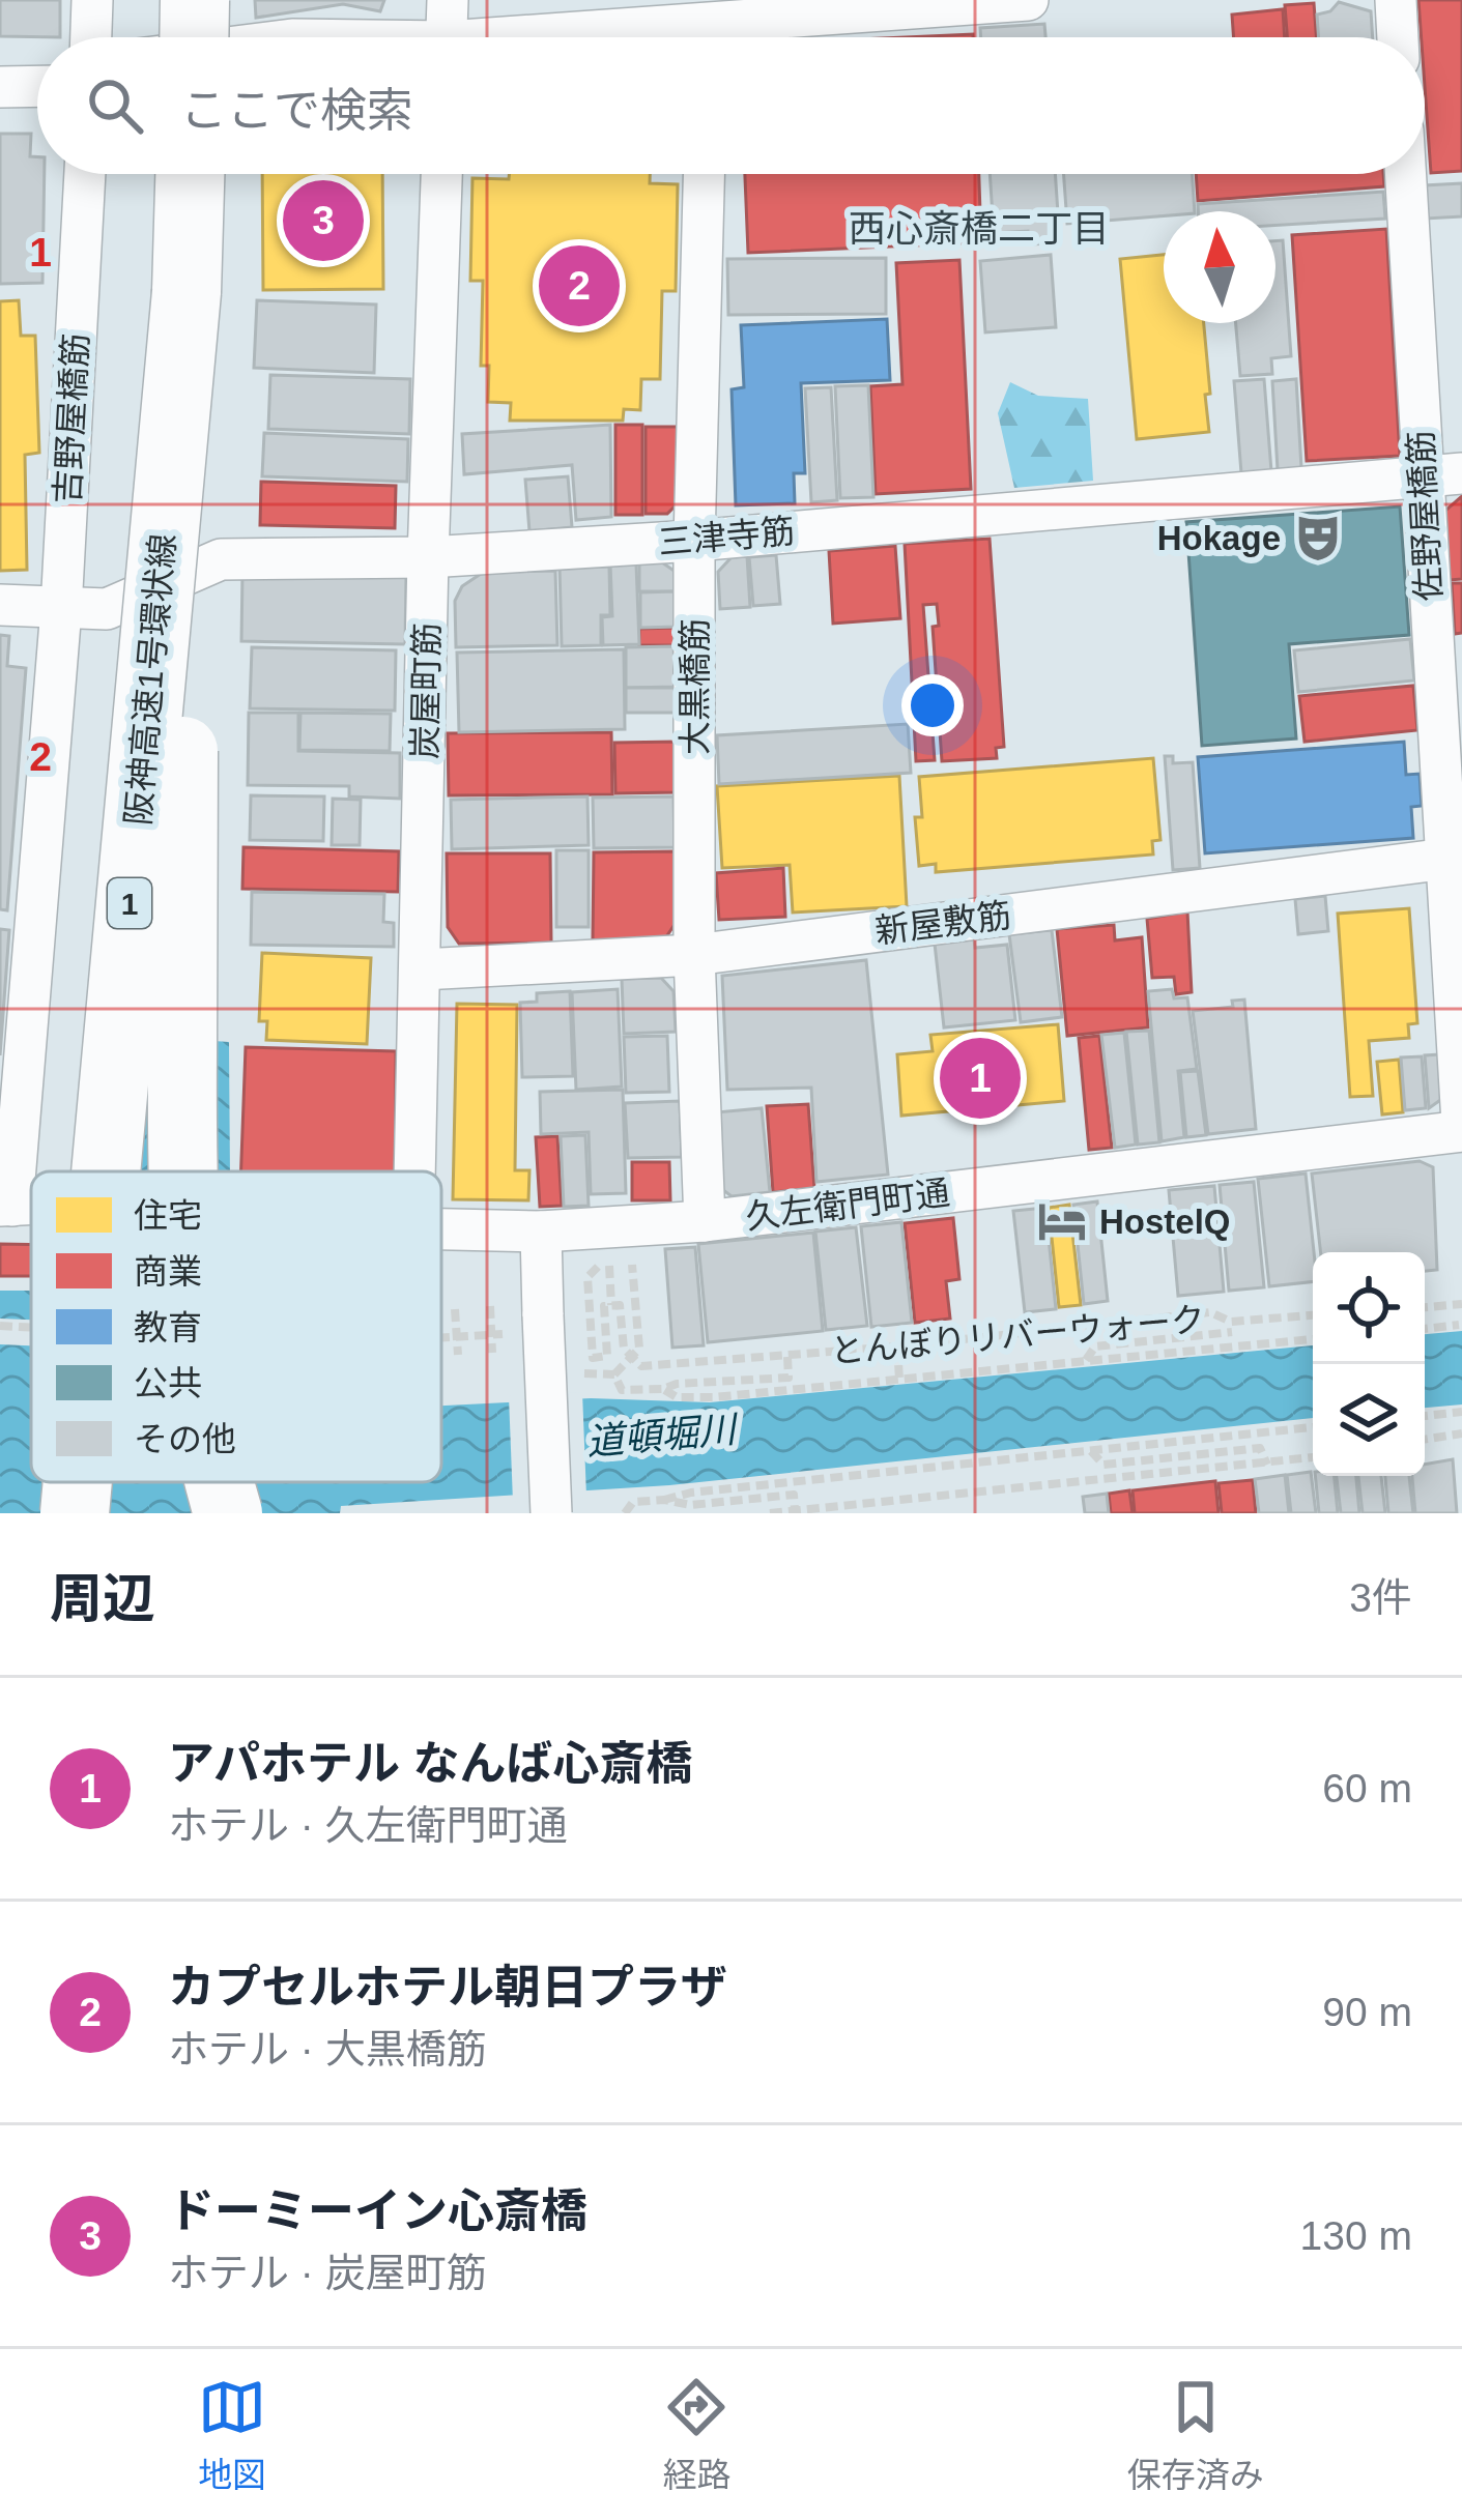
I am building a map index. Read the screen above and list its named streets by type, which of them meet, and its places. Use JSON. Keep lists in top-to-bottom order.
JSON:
{
  "streets": {
    "highway": ["阪神高速1号環状線", "1"],
    "street": [
      "吉野屋橋筋",
      "佐野屋橋筋",
      "三津寺筋",
      "大黒橋筋",
      "炭屋町筋",
      "新屋敷筋",
      "久左衛門町通"
    ],
    "path": ["とんぼりリバーウォーク"]
  },
  "crossings": [
    ["吉野屋橋筋", "三津寺筋"],
    ["佐野屋橋筋", "三津寺筋"],
    ["佐野屋橋筋", "新屋敷筋"],
    ["佐野屋橋筋", "久左衛門町通"],
    ["三津寺筋", "大黒橋筋"],
    ["三津寺筋", "炭屋町筋"],
    ["大黒橋筋", "新屋敷筋"],
    ["大黒橋筋", "久左衛門町通"],
    ["炭屋町筋", "新屋敷筋"]
  ],
  "districts": ["西心斎橋二丁目"],
  "water": ["道頓堀川"],
  "places": {
    "theatre": ["Hokage"],
    "hotel": ["HostelQ"]
  },
  "legend": [
    "住宅",
    "商業",
    "教育",
    "公共",
    "その他"
  ],
  "north": "top",
  "page": {
    "search": "ここで検索",
    "pins": ["3", "2", "1"],
    "heading": ["周辺", "3件"],
    "list": [
      {
        "mark": "1",
        "name": "アパホテル なんば心斎橋",
        "note": "ホテル · 久左衛門町通",
        "value": "60 m"
      },
      {
        "mark": "2",
        "name": "カプセルホテル朝日プラザ",
        "note": "ホテル · 大黒橋筋",
        "value": "90 m"
      },
      {
        "mark": "3",
        "name": "ドーミーイン心斎橋",
        "note": "ホテル · 炭屋町筋",
        "value": "130 m"
      }
    ],
    "nav": ["地図", "経路", "保存済み"]
  },
  "grid": {
    "rows": ["1", "2"]
  }
}
